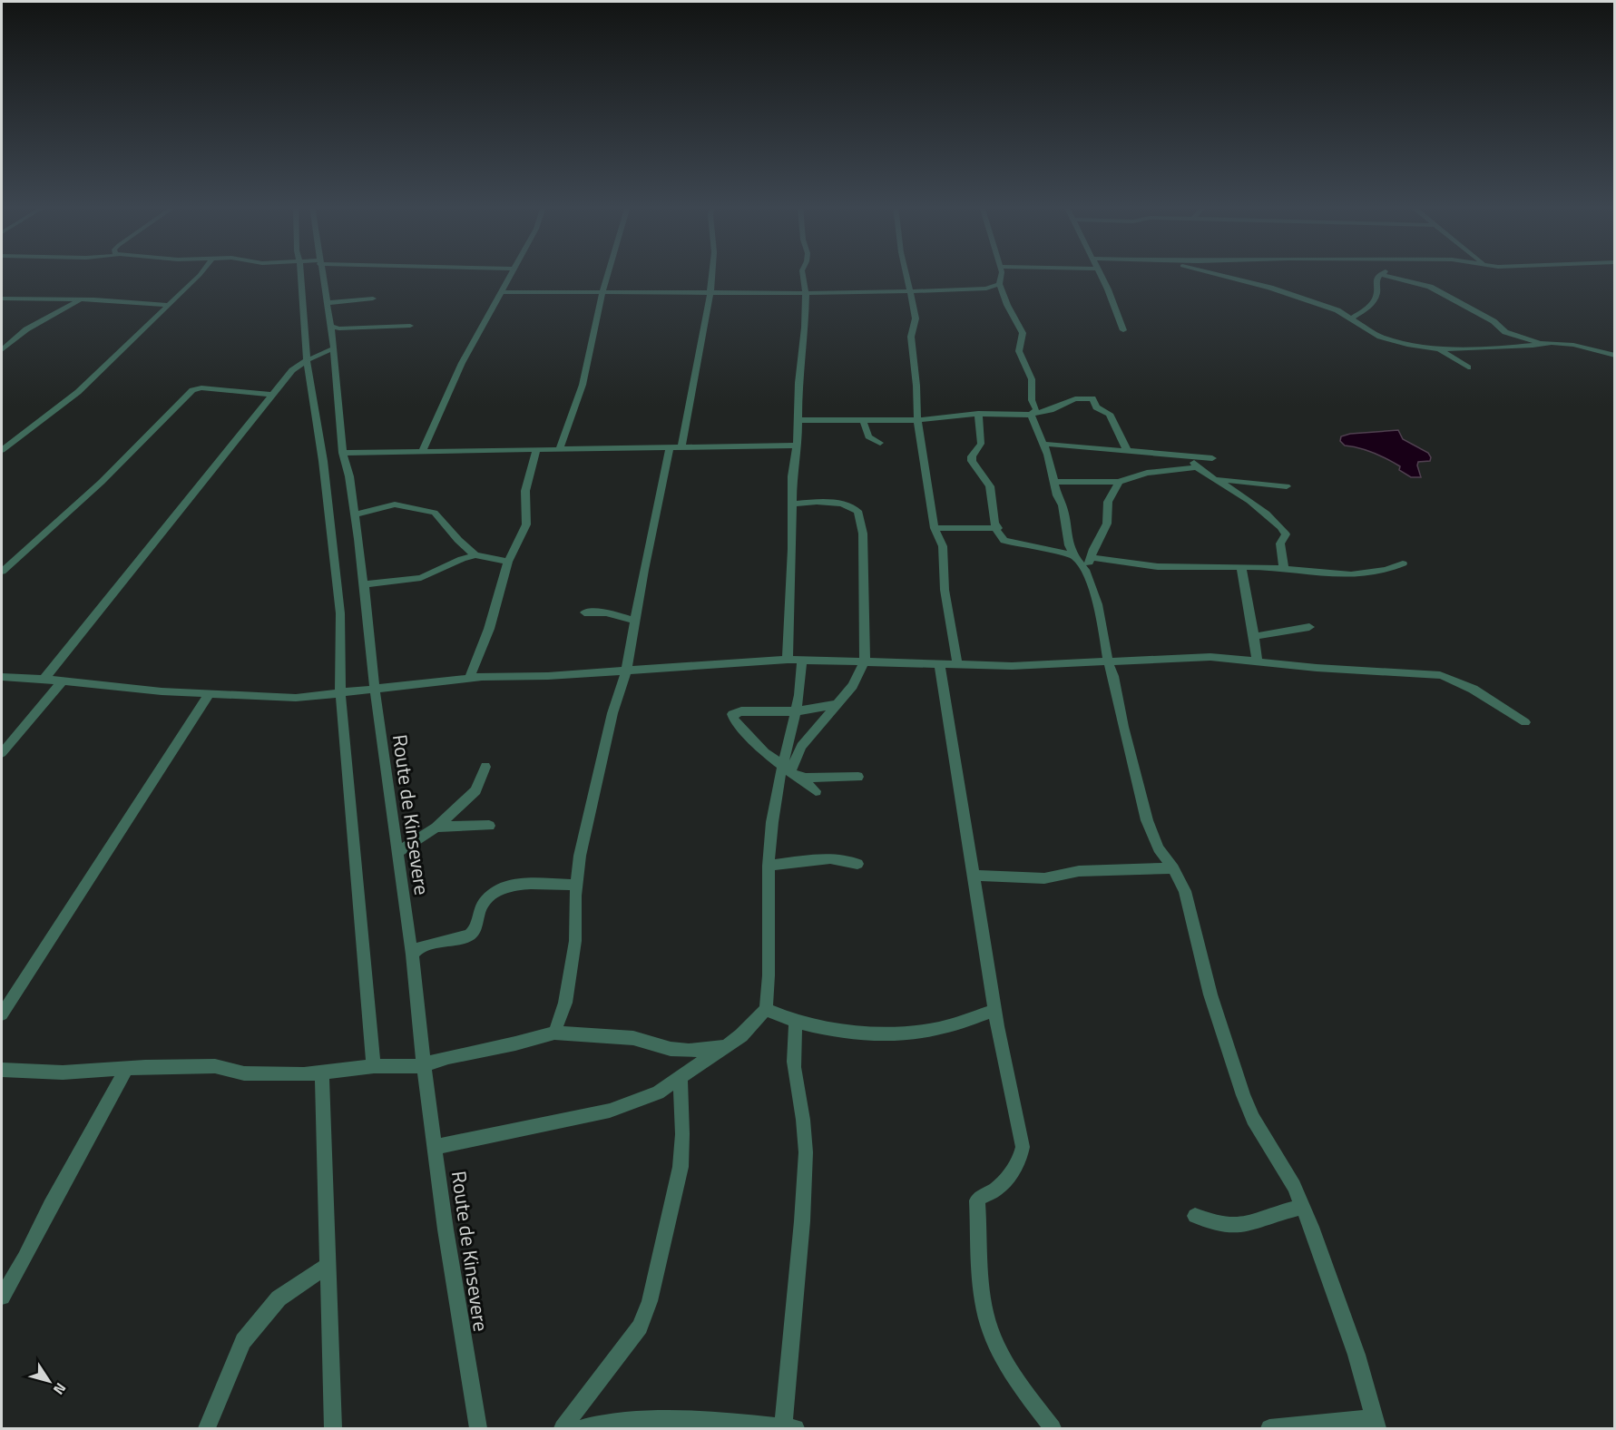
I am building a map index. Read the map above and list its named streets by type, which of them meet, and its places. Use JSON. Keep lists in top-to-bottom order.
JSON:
{
  "streets": {
    "street": ["Route de Kinsevere"]
  },
  "north": "bottom right"
}
